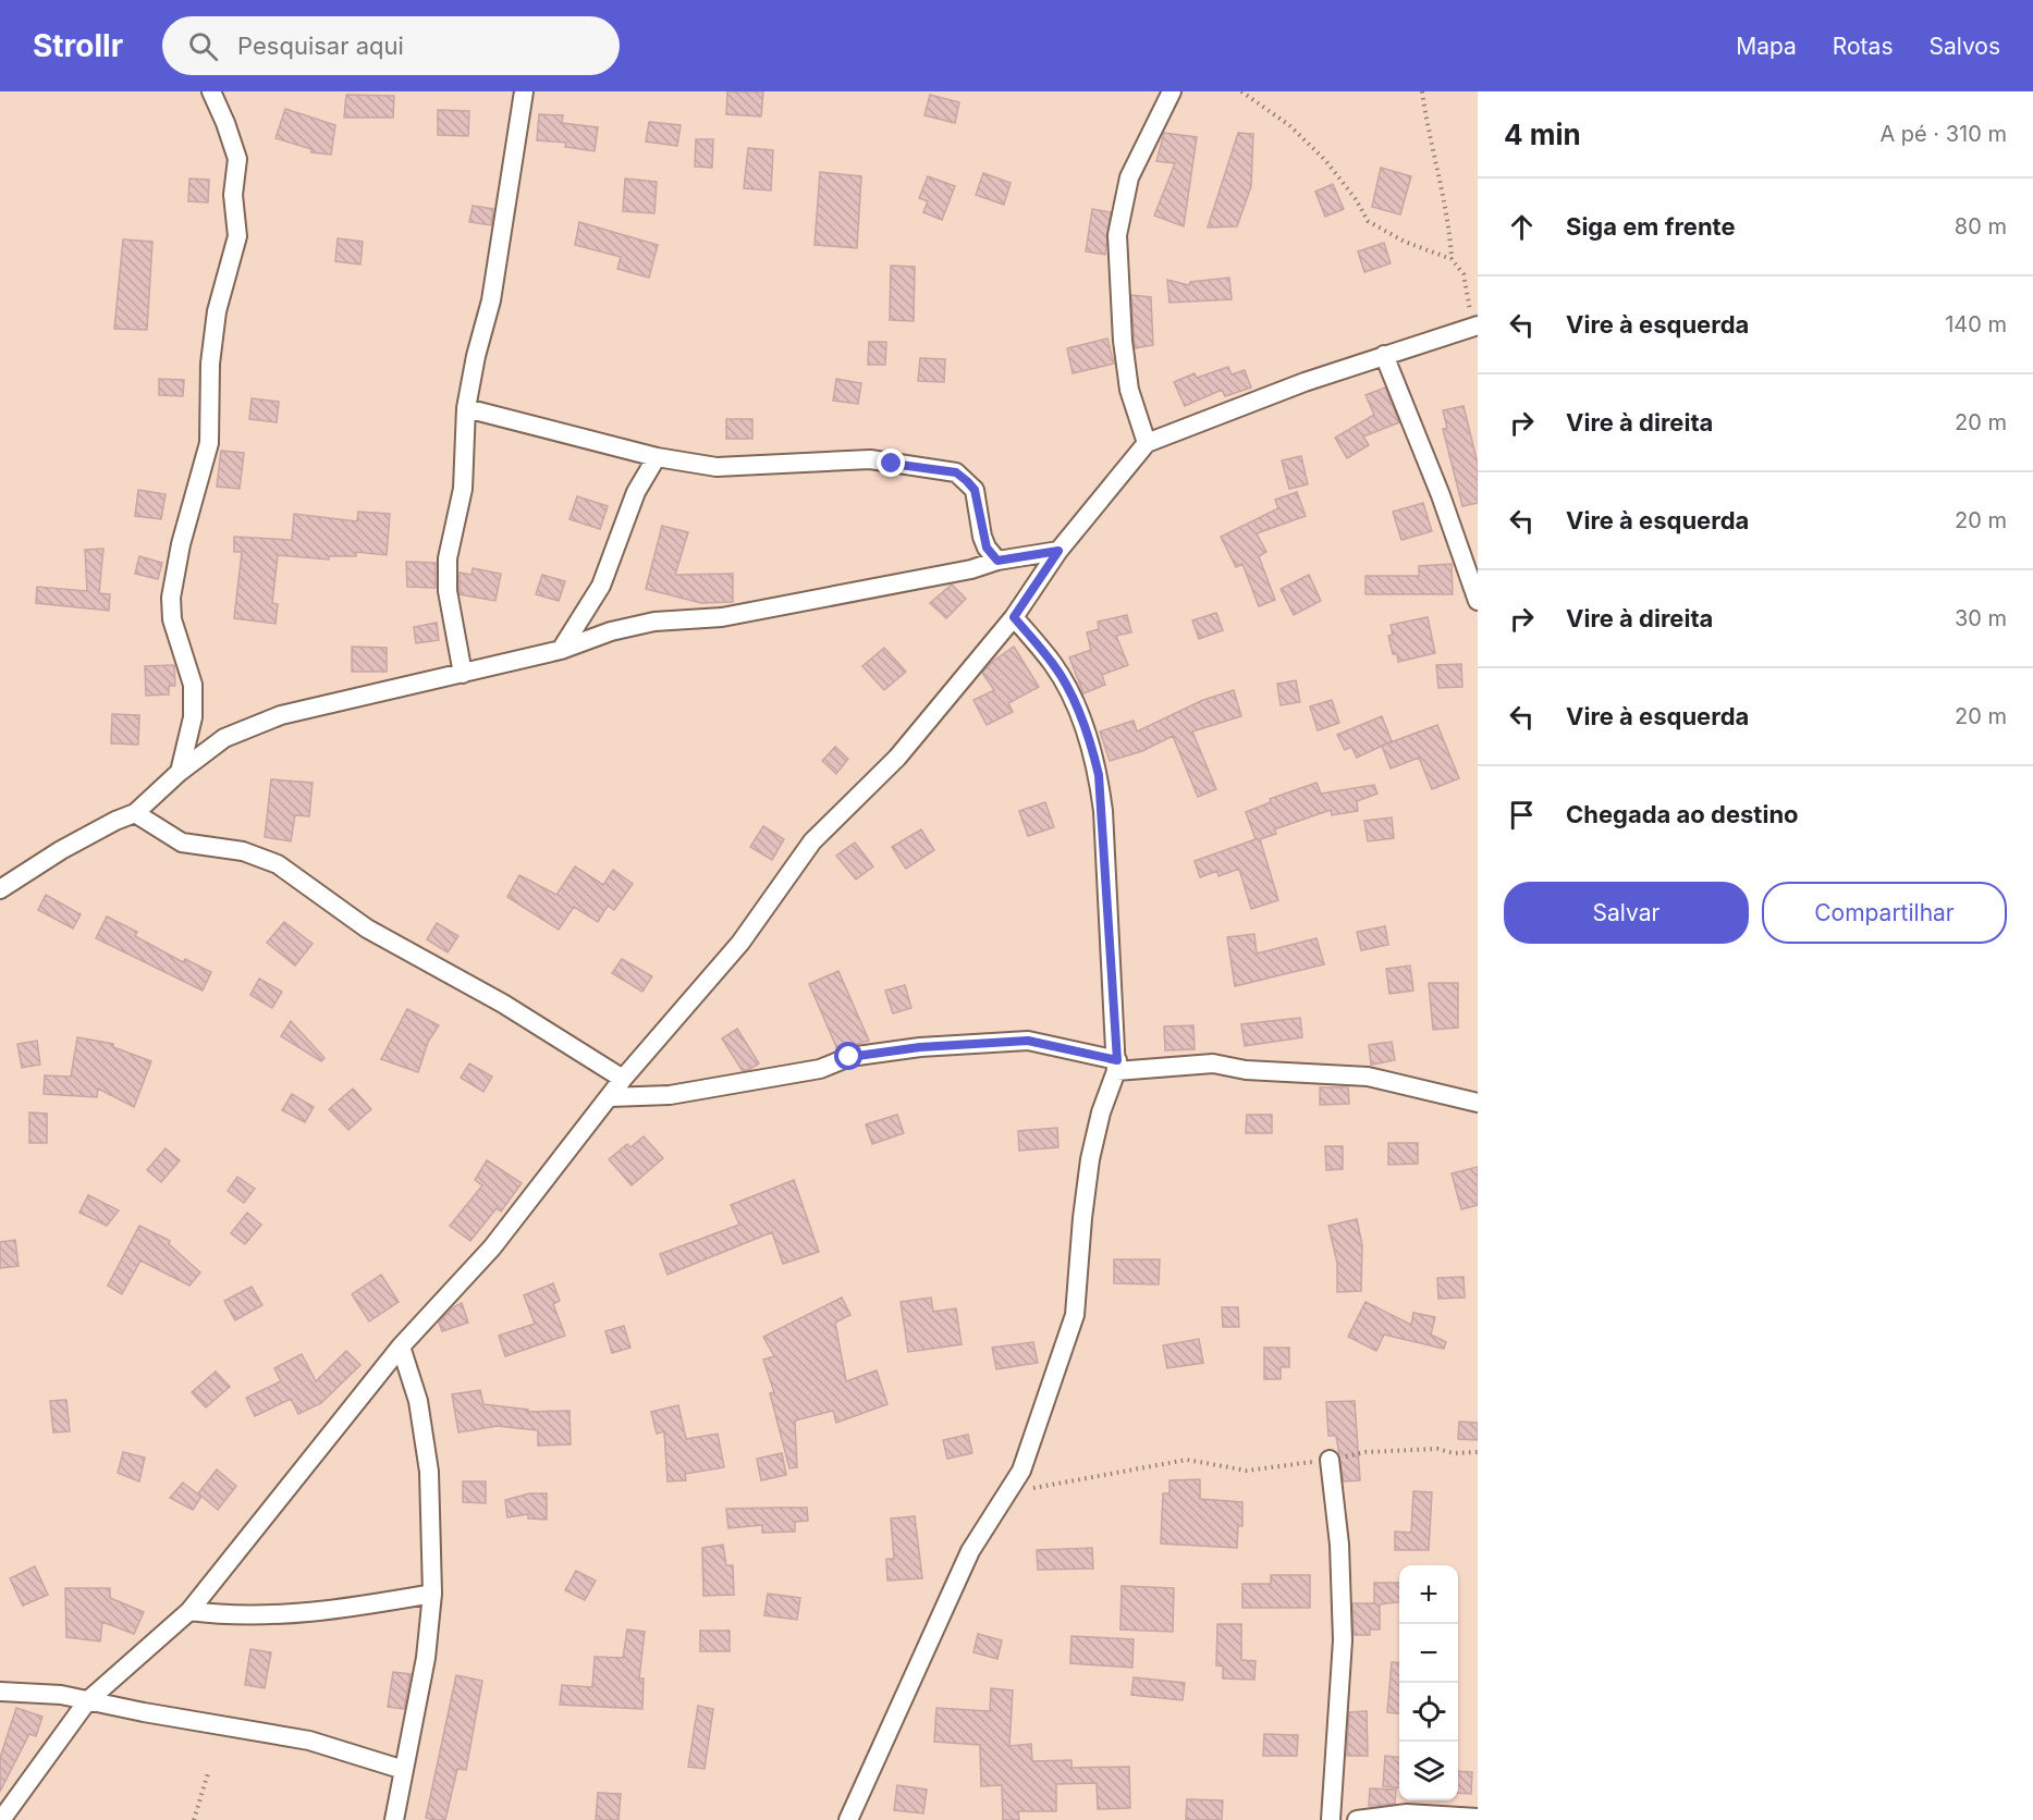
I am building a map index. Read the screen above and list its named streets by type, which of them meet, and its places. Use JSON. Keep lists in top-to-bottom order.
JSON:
{
  "page": {
    "header": "Strollr",
    "search": "Pesquisar aqui",
    "nav": ["Mapa", "Rotas", "Salvos"],
    "heading": ["4 min", "A pé · 310 m"],
    "list": [
      ["Siga em frente", "80 m"],
      ["Vire à esquerda", "140 m"],
      ["Vire à direita", "20 m"],
      ["Vire à esquerda", "20 m"],
      ["Vire à direita", "30 m"],
      ["Vire à esquerda", "20 m"],
      "Chegada ao destino"
    ],
    "buttons": ["Salvar", "Compartilhar"],
    "map_buttons": ["+", "−"]
  }
}
